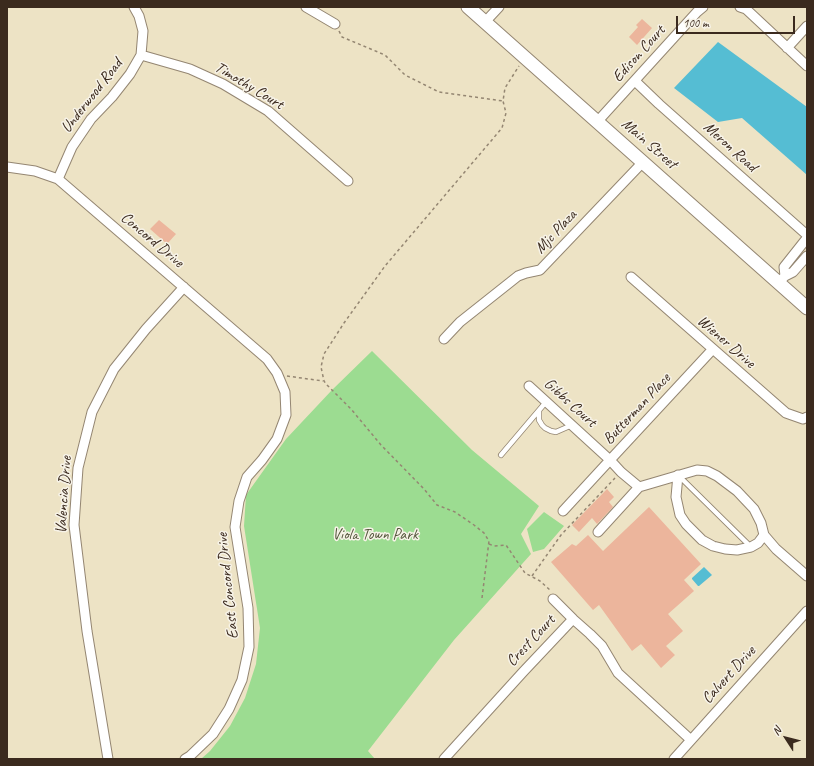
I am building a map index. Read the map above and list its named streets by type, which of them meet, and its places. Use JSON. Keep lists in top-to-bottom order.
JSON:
{
  "streets": {
    "main road": ["Main Street"],
    "street": [
      "Edison Court",
      "Timothy Court",
      "Underwood Road",
      "Meron Road",
      "Mjc Plaza",
      "Concord Drive",
      "Wiener Drive",
      "Gibbs Court",
      "Butterman Place",
      "Valencia Drive",
      "East Concord Drive",
      "Crest Court",
      "Calvert Drive"
    ]
  },
  "crossings": [
    ["Edison Court", "Main Street"],
    ["Edison Court", "Meron Road"],
    ["Timothy Court", "Underwood Road"],
    ["Underwood Road", "Concord Drive"],
    ["Main Street", "Mjc Plaza"],
    ["Concord Drive", "Valencia Drive"],
    ["Concord Drive", "East Concord Drive"],
    ["Wiener Drive", "Butterman Place"],
    ["Gibbs Court", "Butterman Place"],
    ["Crest Court", "Calvert Drive"]
  ],
  "parks": ["Viola Town Park"],
  "scale_bar": "100 m",
  "north": "top left"
}
